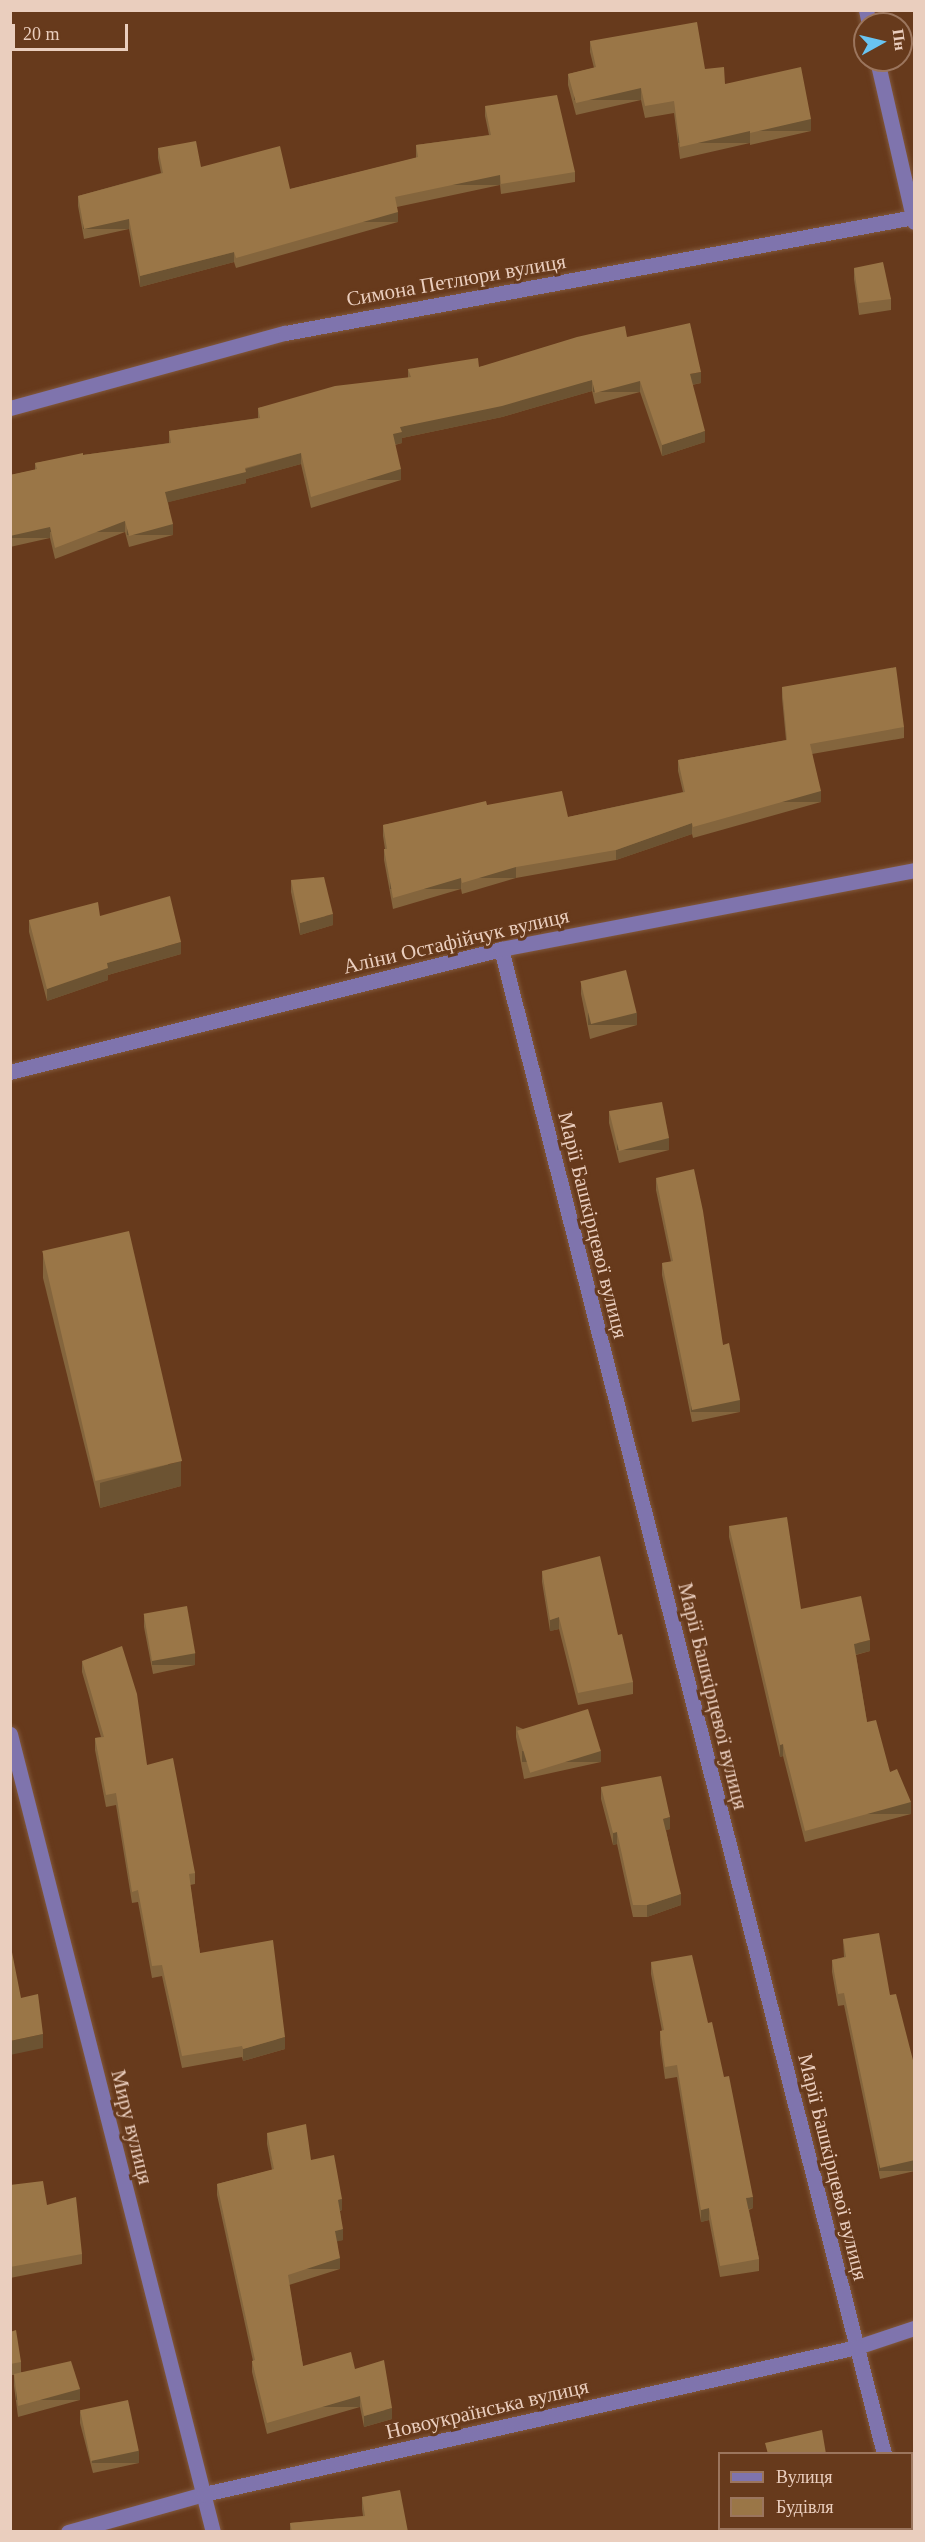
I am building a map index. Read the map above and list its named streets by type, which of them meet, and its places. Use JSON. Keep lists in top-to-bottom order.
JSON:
{
  "streets": {
    "street": [
      "Симона Петлюри вулиця",
      "Алiни Остафійчук вулиця",
      "Марії Башкірцевої вулиця",
      "Миру вулиця",
      "Новоукраїнська вулиця"
    ]
  },
  "crossings": [
    ["Алiни Остафійчук вулиця", "Марії Башкірцевої вулиця"],
    ["Марії Башкірцевої вулиця", "Новоукраїнська вулиця"],
    ["Миру вулиця", "Новоукраїнська вулиця"]
  ],
  "legend": ["Вулиця", "Будівля"],
  "scale_bar": "20 m",
  "north": "right"
}
